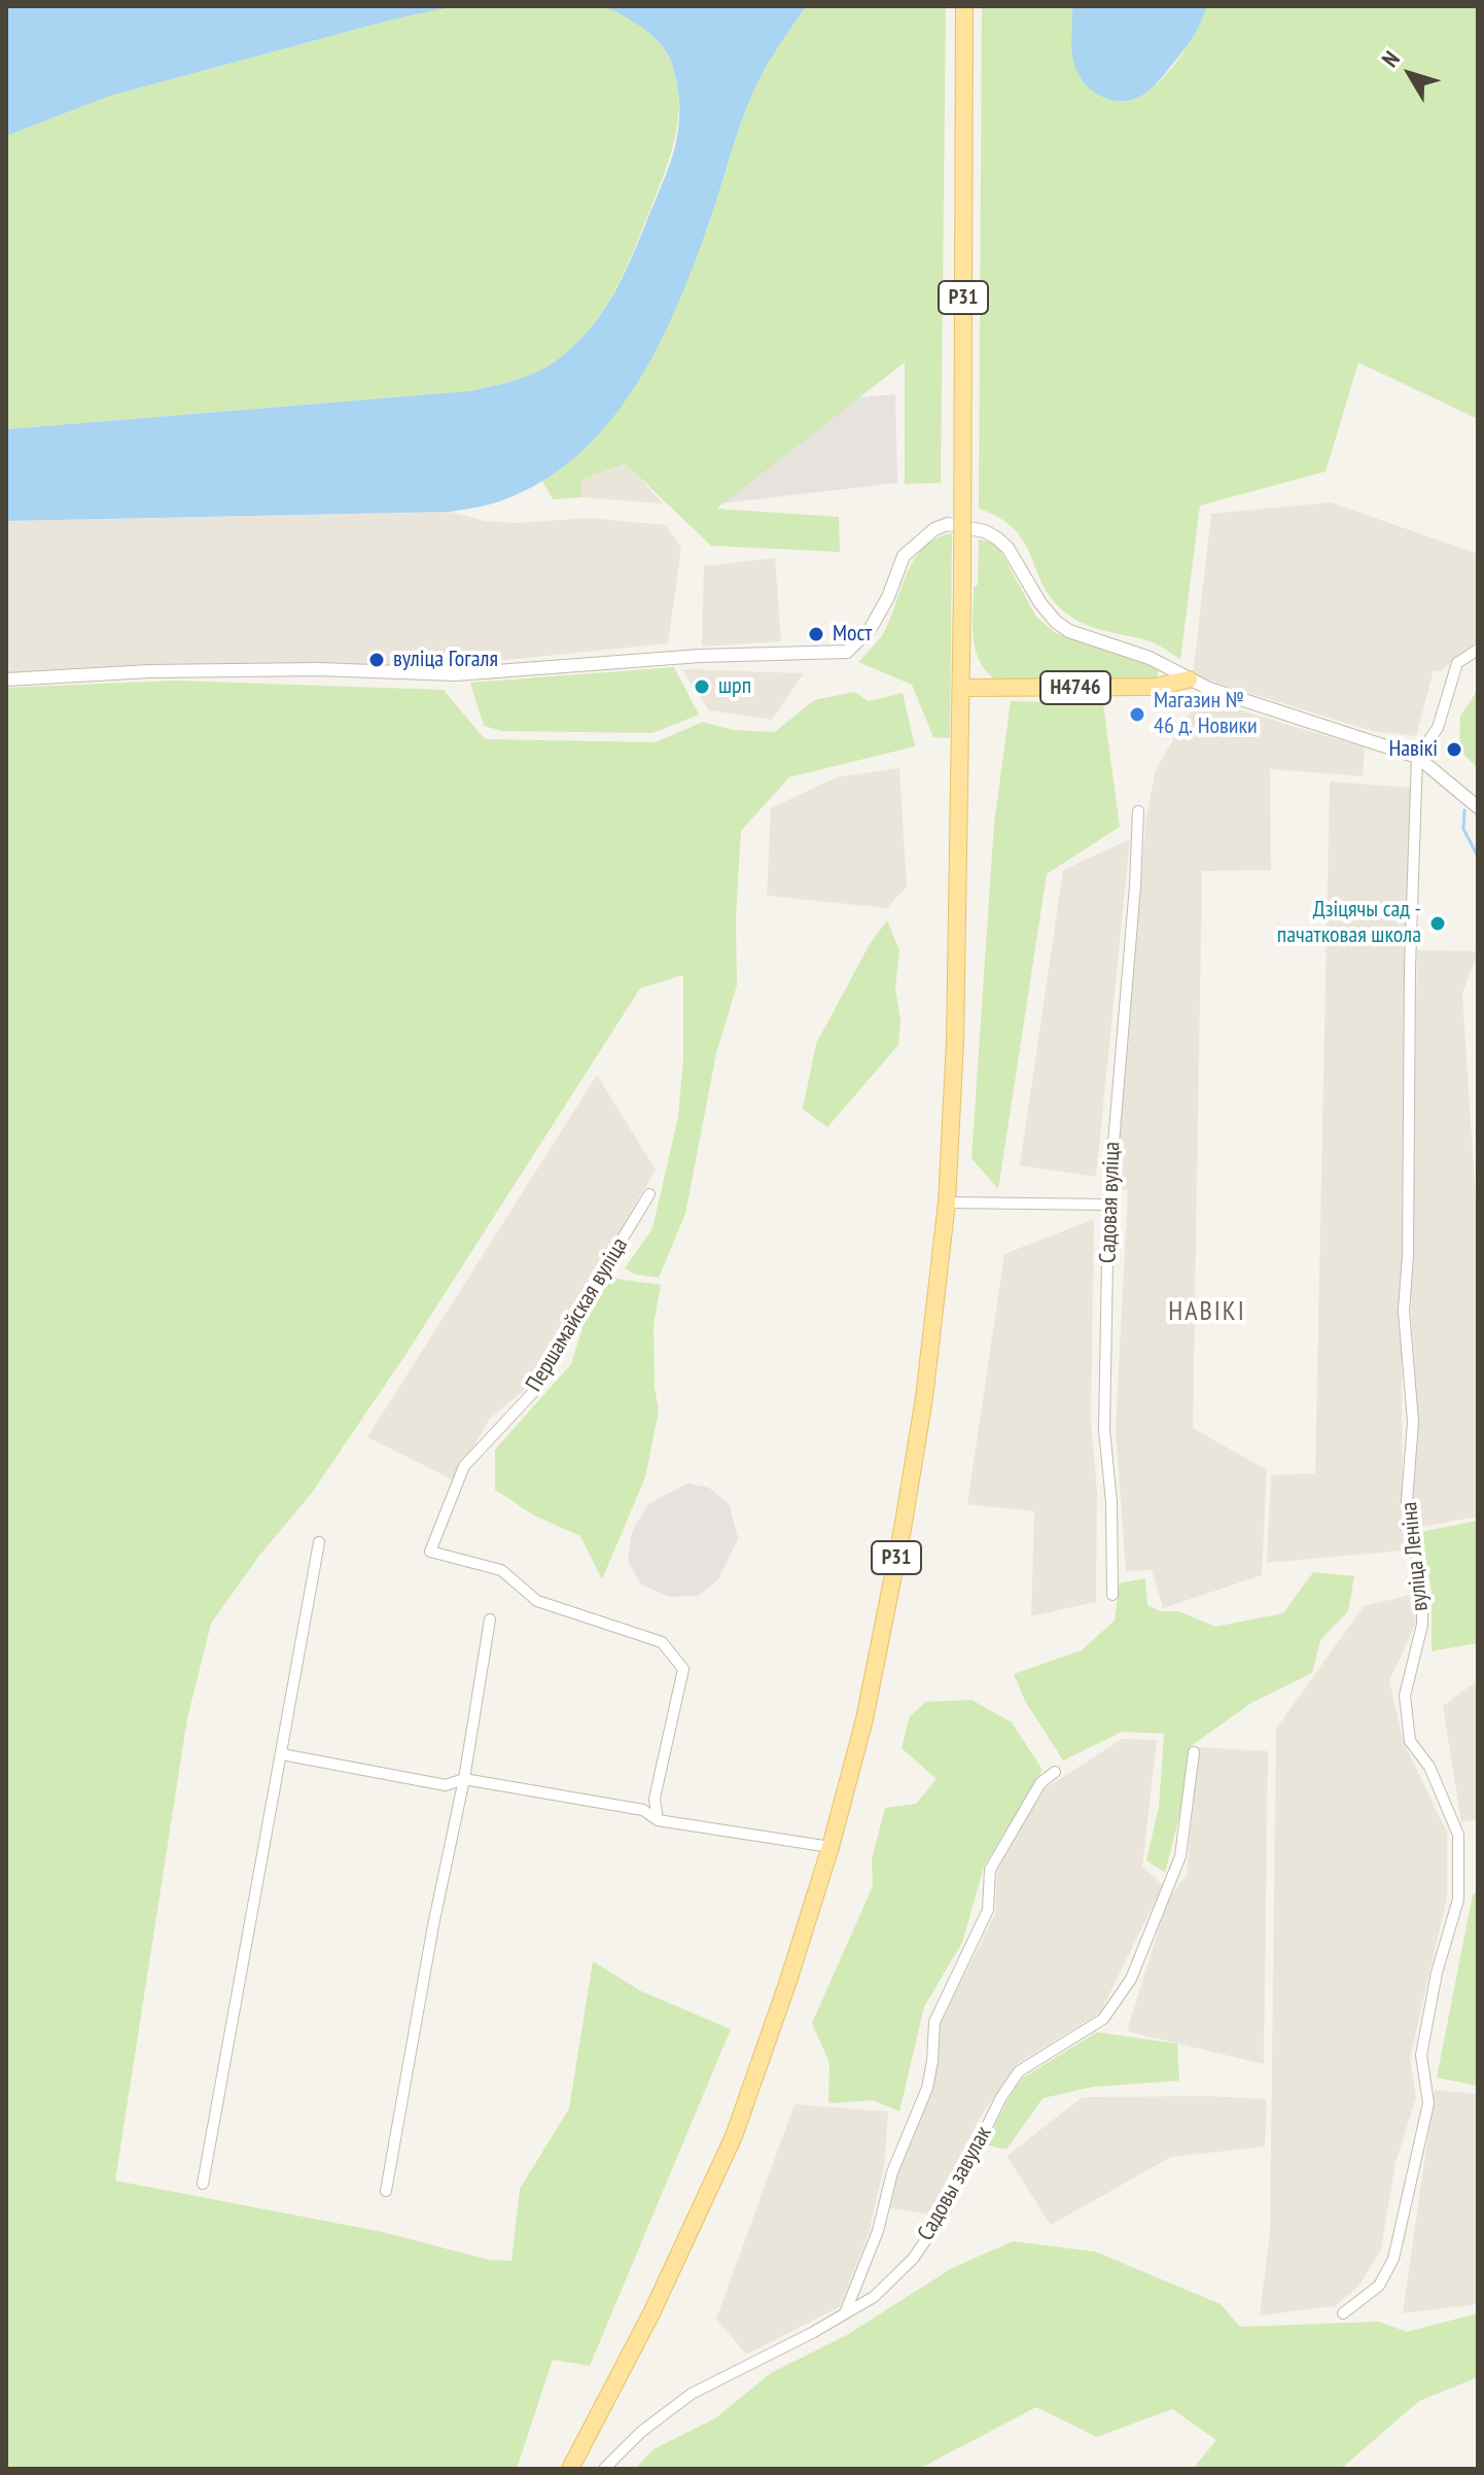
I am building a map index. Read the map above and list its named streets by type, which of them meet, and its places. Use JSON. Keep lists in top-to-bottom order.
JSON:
{
  "streets": {
    "main road": ["Р31", "Н4746"],
    "street": [
      "Садовая вуліца",
      "Першамайская вуліца",
      "вуліца Леніна",
      "Садовы завулак"
    ]
  },
  "crossings": [
    ["Р31", "Н4746"]
  ],
  "districts": ["НАВІКІ"],
  "places": [
    "Мост",
    "вуліца Гогаля",
    "шрп",
    "Магазин № 46 д. Новики",
    "Навікі",
    "Дзіцячы сад - пачатковая школа"
  ],
  "north": "top left"
}
